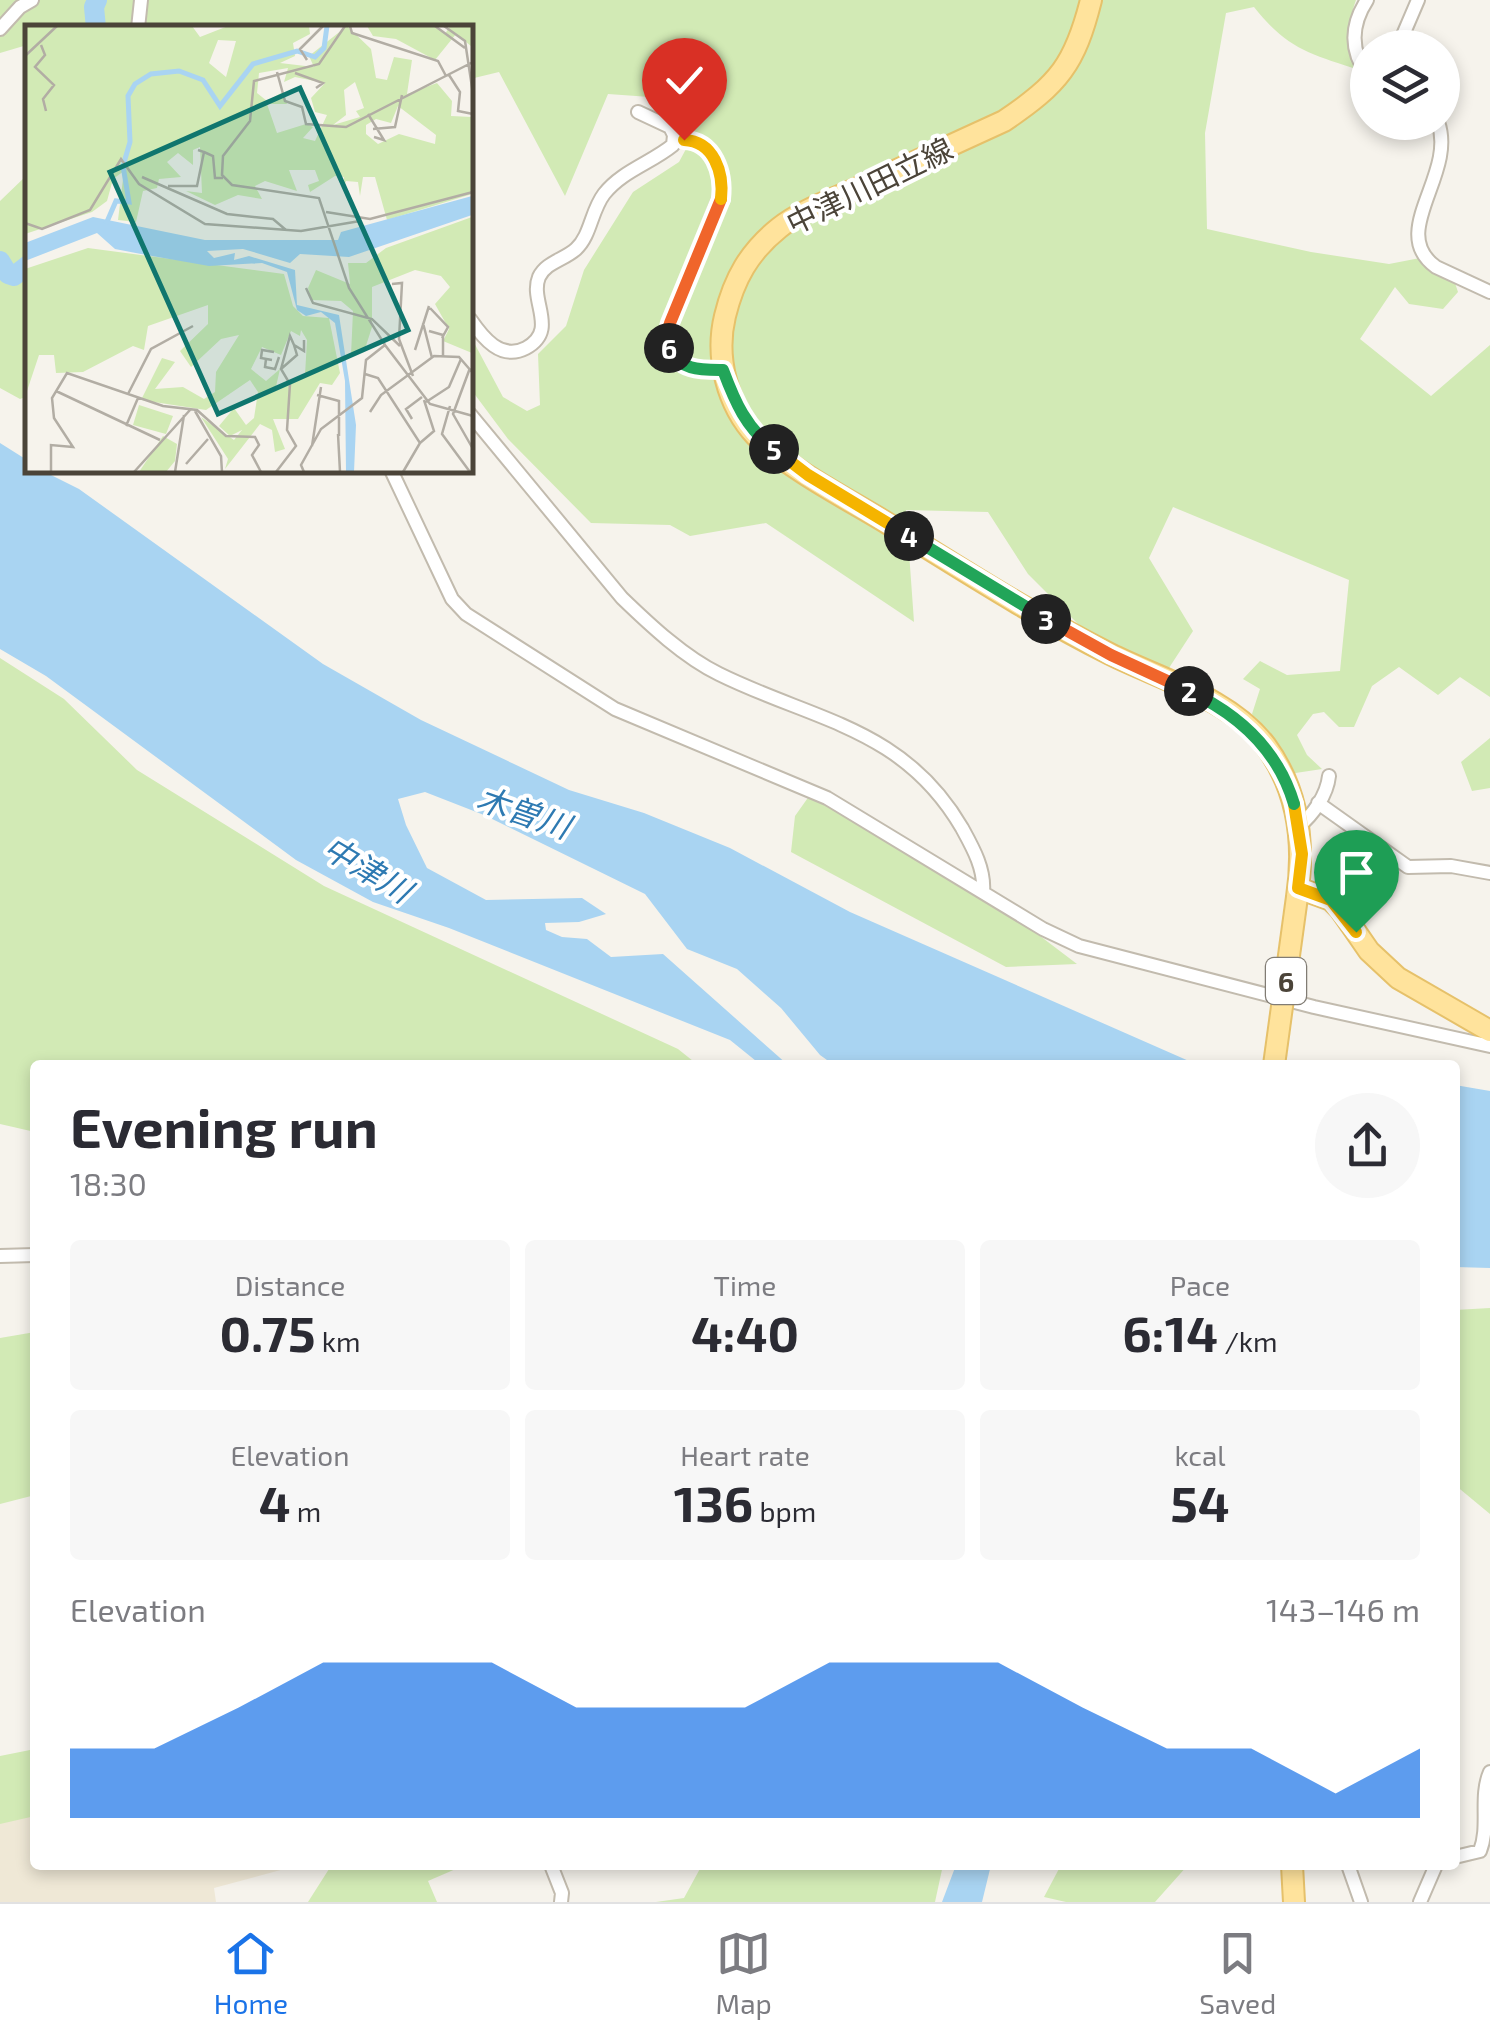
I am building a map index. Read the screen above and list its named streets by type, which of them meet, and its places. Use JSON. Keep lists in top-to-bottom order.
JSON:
{
  "streets": {
    "main road": ["中津川田立線", "6"]
  },
  "water": ["木曽川", "中津川"],
  "page": {
    "pins": [
      "6",
      "5",
      "4",
      "3",
      "2"
    ],
    "heading": ["Evening run", "18:30"],
    "stats": [
      ["Distance", "0.75 km"],
      ["Time", "4:40"],
      ["Pace", "6:14 /km"],
      ["Elevation", "4 m"],
      ["Heart rate", "136 bpm"],
      ["kcal", "54"]
    ],
    "chart": ["Elevation", "143–146 m"],
    "tabs": ["Home", "Map", "Saved"]
  }
}
